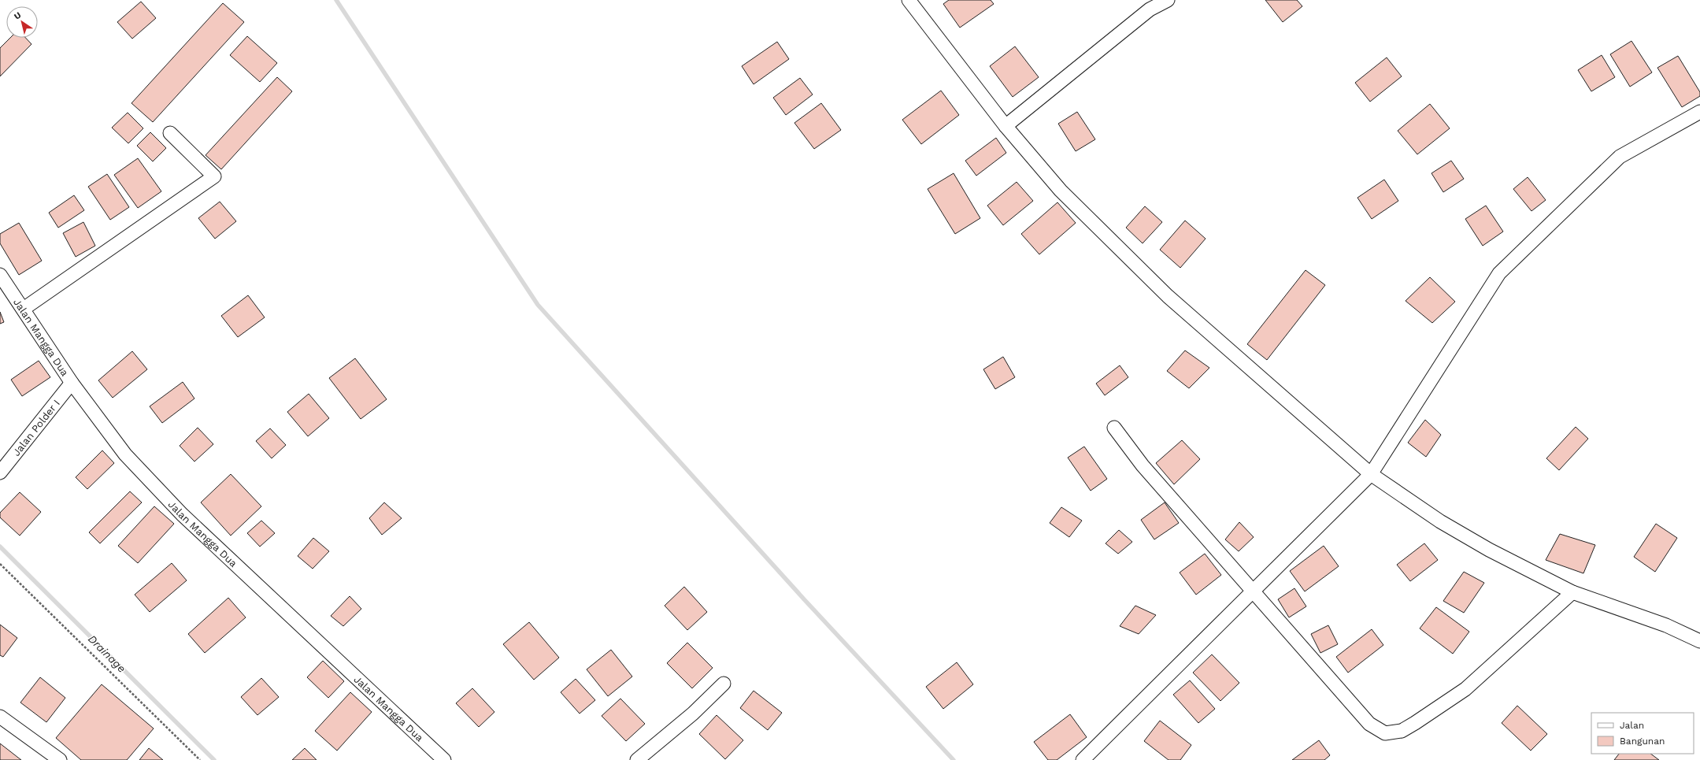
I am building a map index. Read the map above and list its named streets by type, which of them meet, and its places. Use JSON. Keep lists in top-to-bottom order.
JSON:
{
  "streets": {
    "street": ["Jalan Mangga Dua", "Jalan Polder I"]
  },
  "crossings": [
    ["Jalan Mangga Dua", "Jalan Polder I"]
  ],
  "water": ["Drainage"],
  "legend": ["Jalan", "Bangunan"],
  "north": "top left"
}
